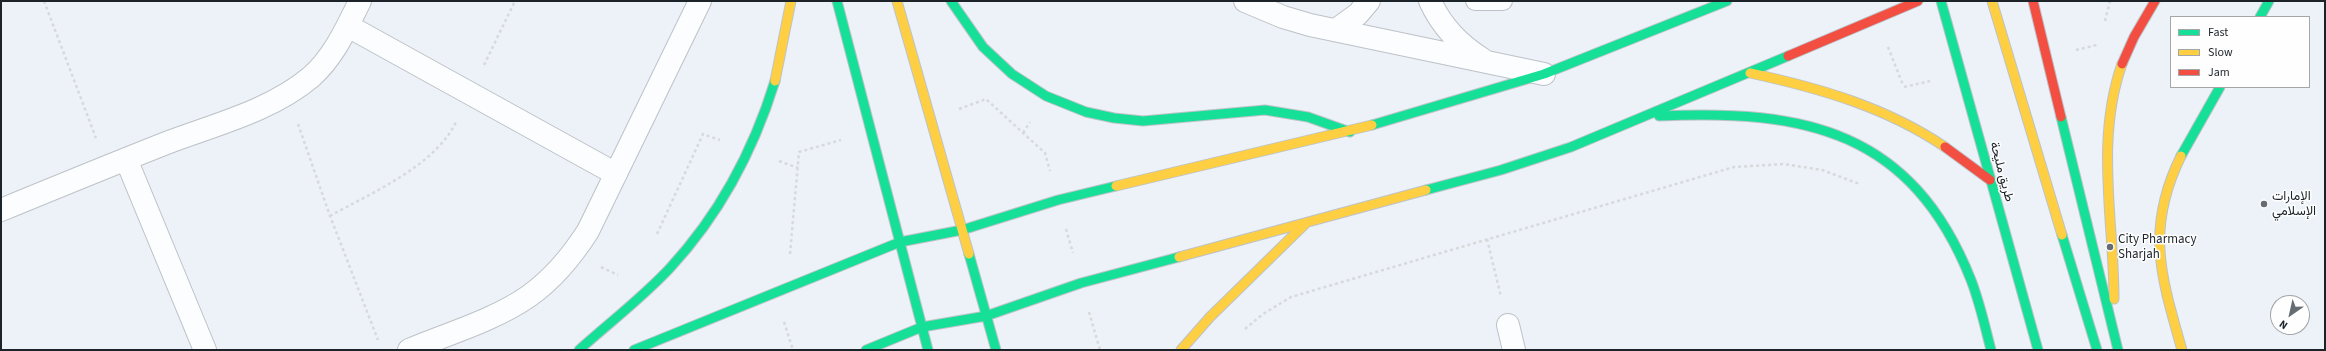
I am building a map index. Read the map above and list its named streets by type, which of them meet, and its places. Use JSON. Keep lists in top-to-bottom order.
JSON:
{
  "streets": {
    "main road": ["طريق مليحة"]
  },
  "places": ["الإمارات الإسلامي", "City Pharmacy Sharjah"],
  "legend": ["Fast", "Slow", "Jam"],
  "north": "bottom left"
}
